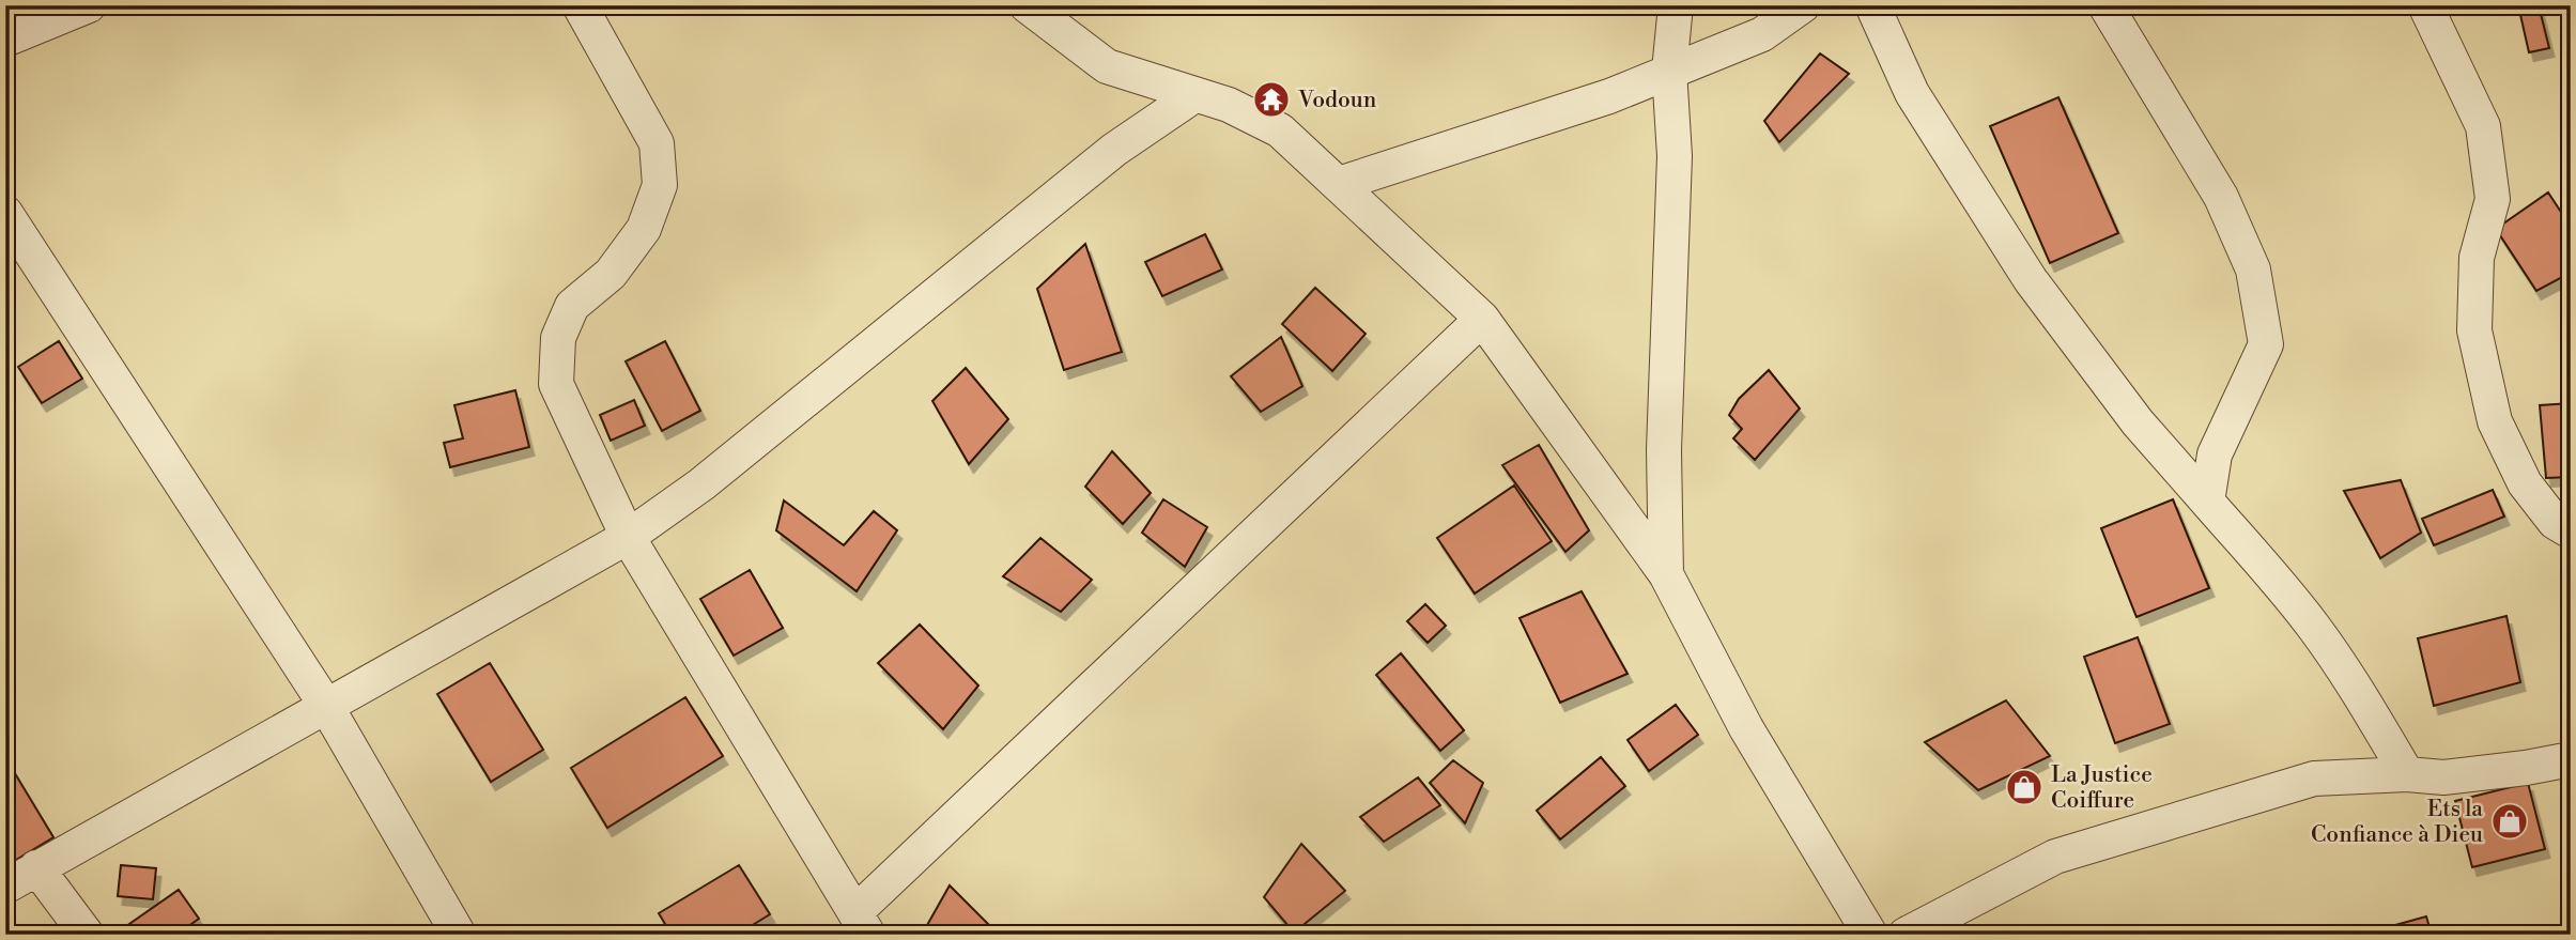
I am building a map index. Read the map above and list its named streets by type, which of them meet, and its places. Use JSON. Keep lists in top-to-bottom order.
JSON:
{
  "places": {
    "temple": ["Vodoun"],
    "shop": ["La Justice Coiffure", "Ets la Confiance à Dieu"]
  }
}
